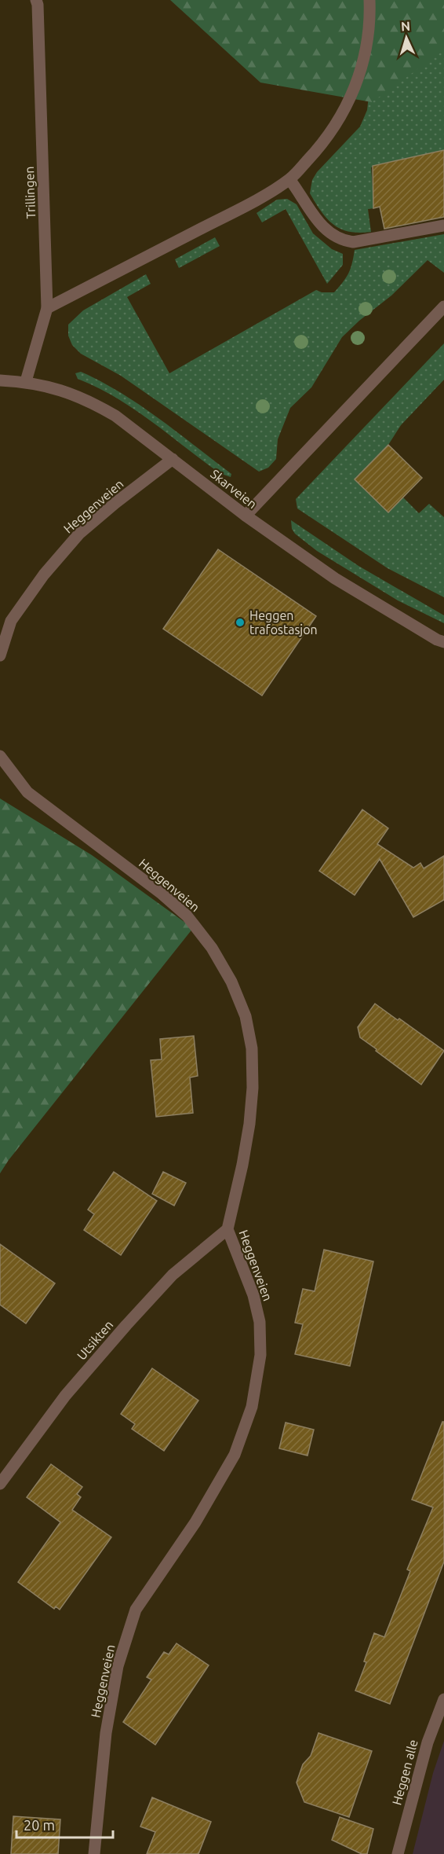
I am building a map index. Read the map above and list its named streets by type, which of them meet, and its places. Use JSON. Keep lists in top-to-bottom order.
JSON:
{
  "streets": {
    "street": [
      "Trillingen",
      "Skarveien",
      "Heggenveien",
      "Utsikten",
      "Heggen alle"
    ]
  },
  "crossings": [
    ["Trillingen", "Skarveien"],
    ["Skarveien", "Heggenveien"],
    ["Heggenveien", "Utsikten"]
  ],
  "places": ["Heggen trafostasjon"],
  "scale_bar": "20 m",
  "north": "top"
}
